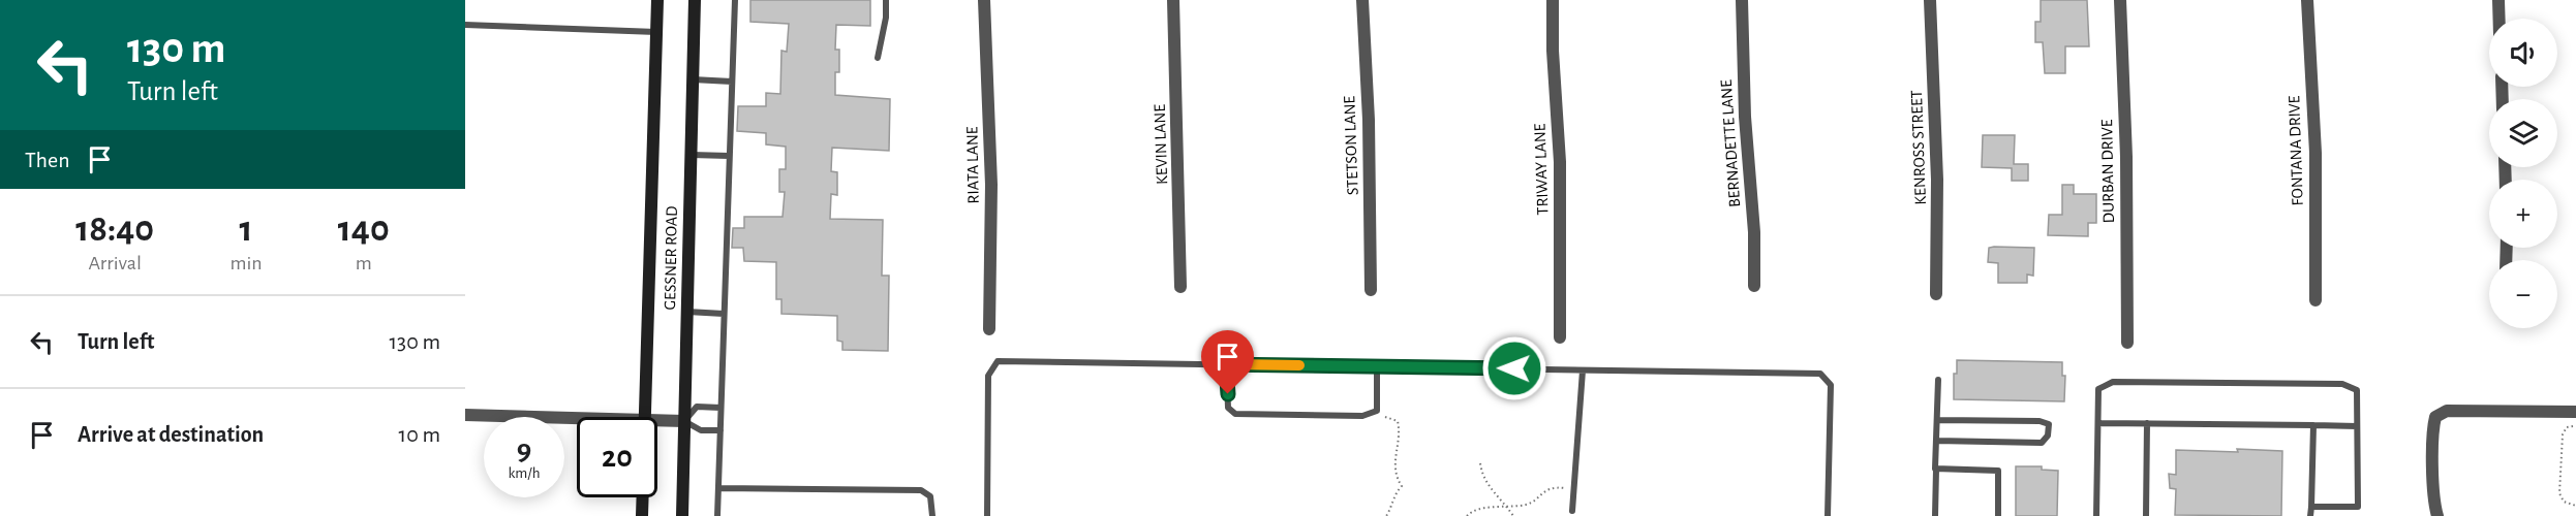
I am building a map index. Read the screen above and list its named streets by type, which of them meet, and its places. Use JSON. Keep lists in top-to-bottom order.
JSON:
{
  "streets": {
    "main road": ["GESSNER ROAD"],
    "street": [
      "BERNADETTE LANE",
      "KEVIN LANE",
      "STETSON LANE",
      "KENROSS STREET",
      "FONTANA DRIVE",
      "RIATA LANE",
      "TRIWAY LANE",
      "DURBAN DRIVE"
    ]
  },
  "page": {
    "turn": ["130 m", "Turn left"],
    "map_buttons": ["+", "−"],
    "then": "Then",
    "eta": [
      "18:40",
      "Arrival",
      "1",
      "min",
      "140",
      "m"
    ],
    "list": [
      {
        "name": "Turn left",
        "value": "130 m"
      },
      {
        "name": "Arrive at destination",
        "value": "10 m"
      }
    ],
    "speed": "9 km/h",
    "limit": "20"
  }
}
